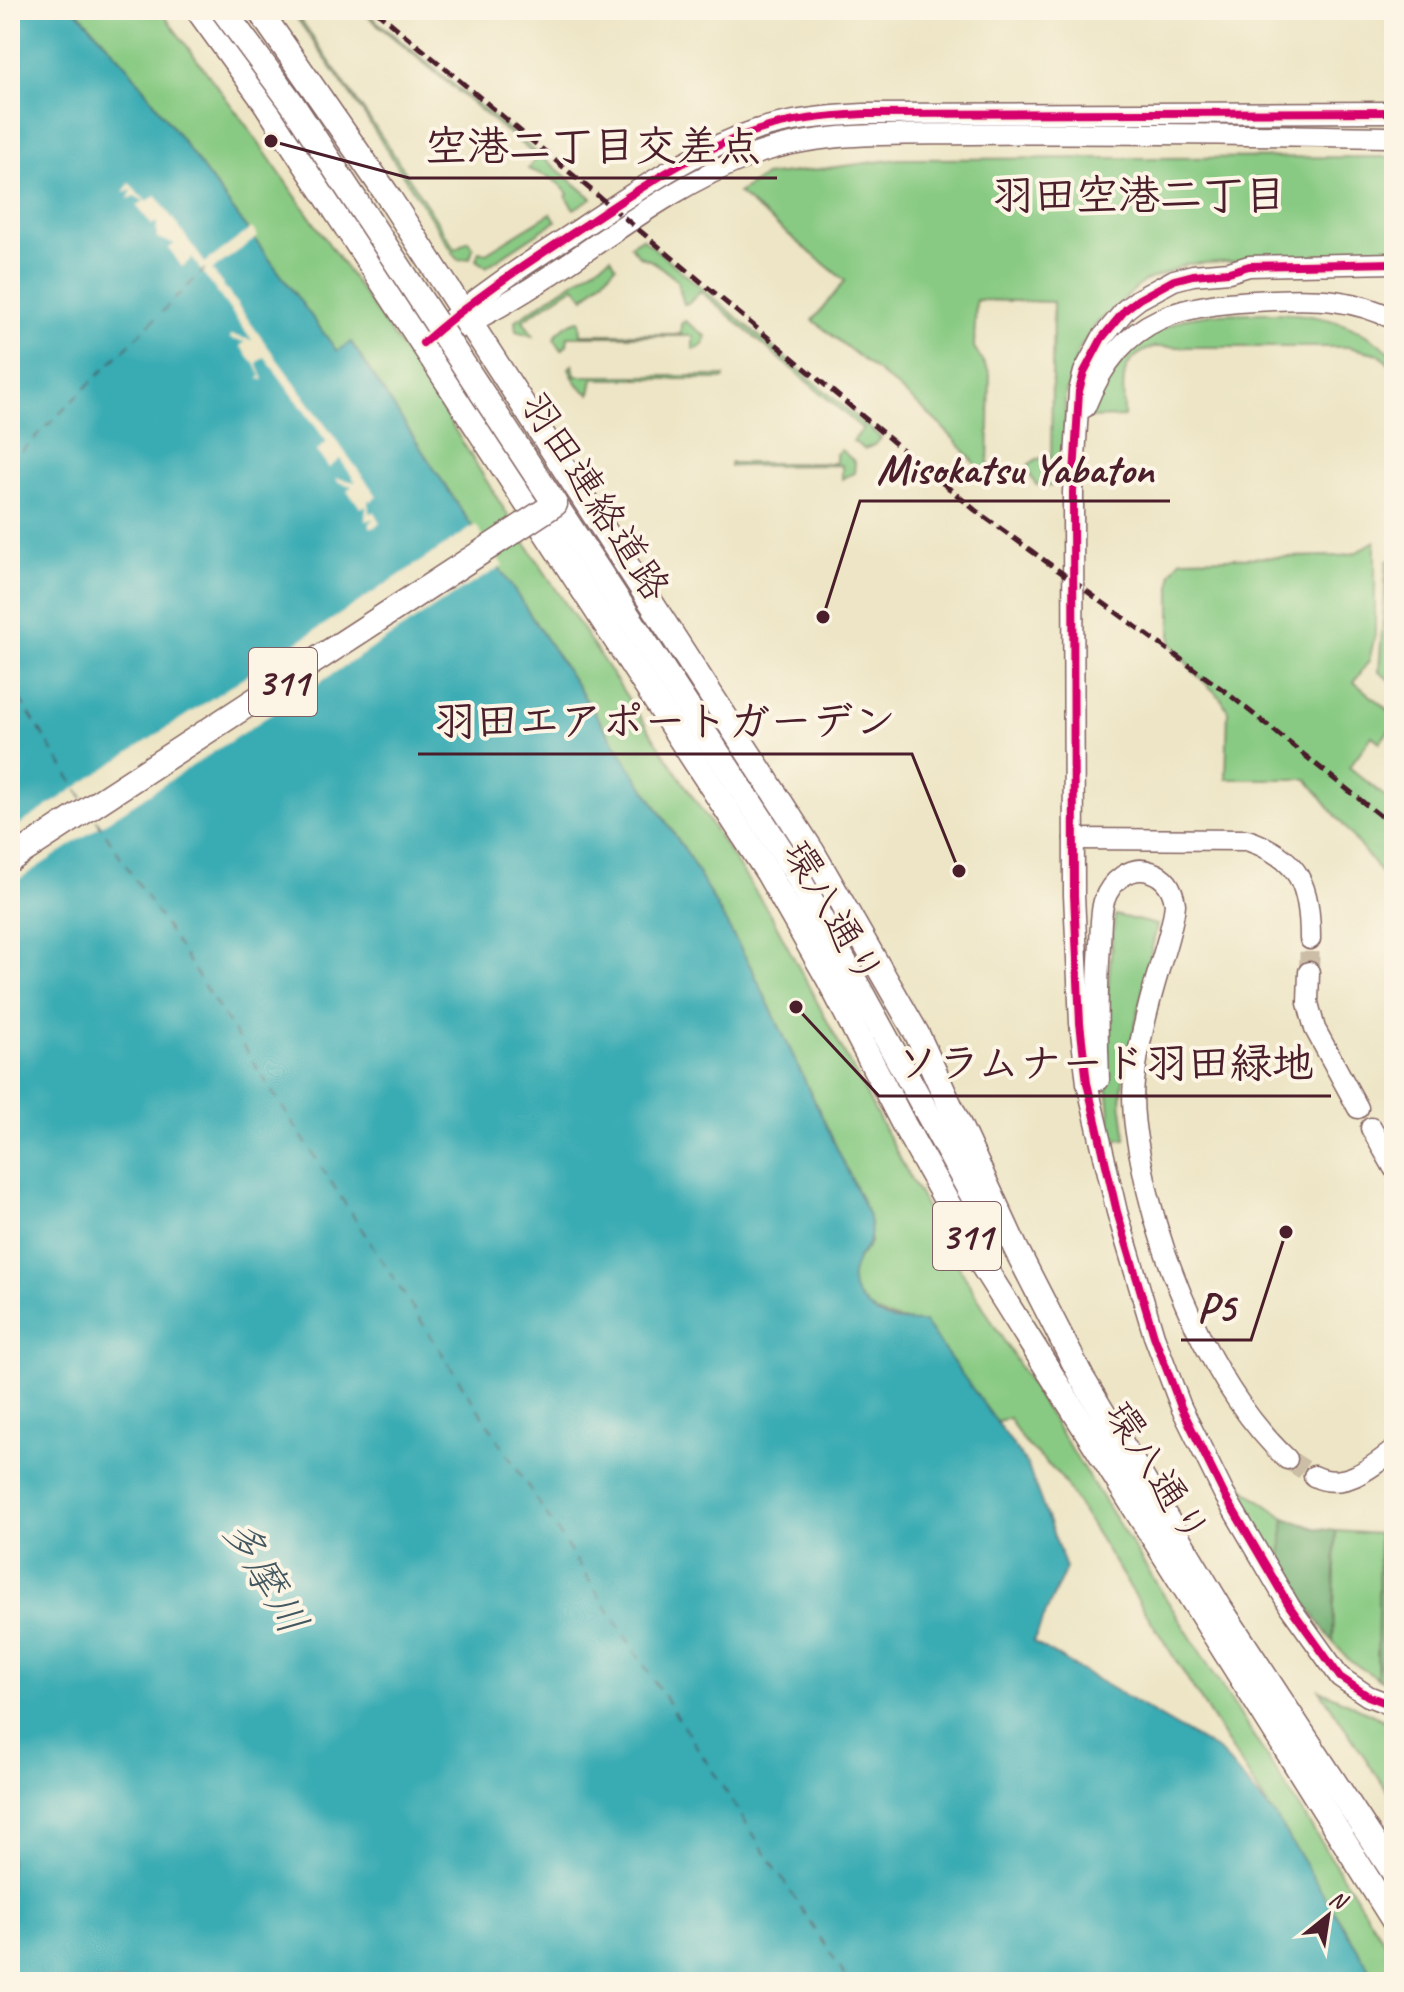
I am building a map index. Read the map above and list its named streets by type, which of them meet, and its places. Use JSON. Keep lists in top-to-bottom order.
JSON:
{
  "streets": {
    "main road": ["羽田連絡道路", "311", "環八通り"]
  },
  "crossings": [
    ["羽田連絡道路", "311"]
  ],
  "districts": ["羽田空港二丁目"],
  "water": ["多摩川"],
  "places": [
    "空港二丁目交差点",
    "Misokatsu Yabaton",
    "羽田エアポートガーデン",
    "ソラムナード羽田緑地",
    "P5"
  ],
  "north": "top right"
}
